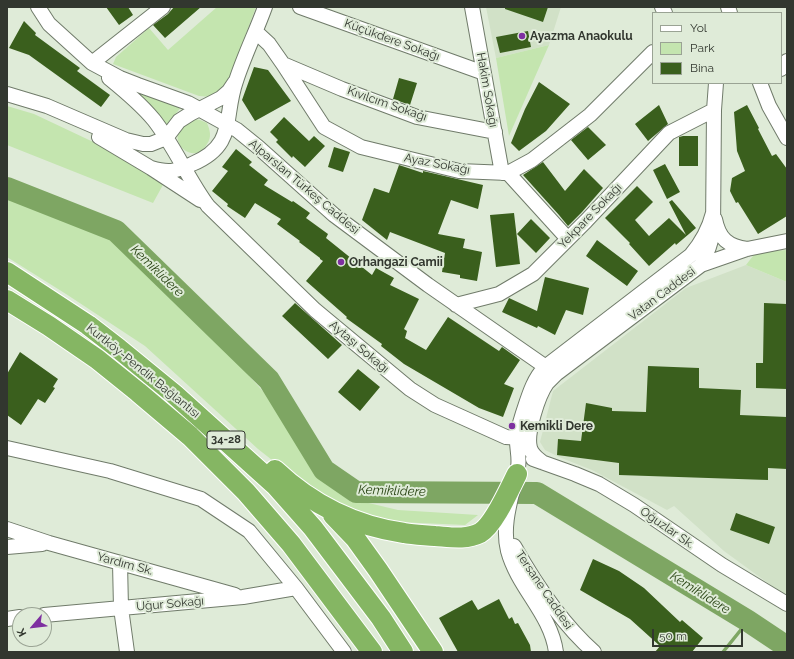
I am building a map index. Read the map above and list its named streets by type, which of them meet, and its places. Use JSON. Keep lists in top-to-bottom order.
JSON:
{
  "streets": {
    "highway": ["Kurtköy-Pendik Bağlantısı", "34-28"],
    "street": [
      "Küçükdere Sokağı",
      "Hakim Sokağı",
      "Kıvılcım Sokağı",
      "Ayaz Sokağı",
      "Alparslan Türkeş Caddesi",
      "Yekpare Sokağı",
      "Vatan Caddesi",
      "Aytaşı Sokağı",
      "Oğuzlar Sk.",
      "Yardım Sk.",
      "Tersane Caddesi",
      "Uğur Sokağı"
    ]
  },
  "crossings": [
    ["Küçükdere Sokağı", "Hakim Sokağı"],
    ["Hakim Sokağı", "Kıvılcım Sokağı"],
    ["Hakim Sokağı", "Ayaz Sokağı"],
    ["Kıvılcım Sokağı", "Ayaz Sokağı"],
    ["Alparslan Türkeş Caddesi", "Yekpare Sokağı"],
    ["Alparslan Türkeş Caddesi", "Vatan Caddesi"],
    ["Yekpare Sokağı", "Vatan Caddesi"],
    ["Vatan Caddesi", "Oğuzlar Sk."],
    ["Yardım Sk.", "Uğur Sokağı"]
  ],
  "water": ["Kemiklidere"],
  "places": ["Ayazma Anaokulu", "Orhangazi Camii", "Kemikli Dere"],
  "legend": ["Yol", "Park", "Bina"],
  "scale_bar": "50 m",
  "north": "bottom left"
}
